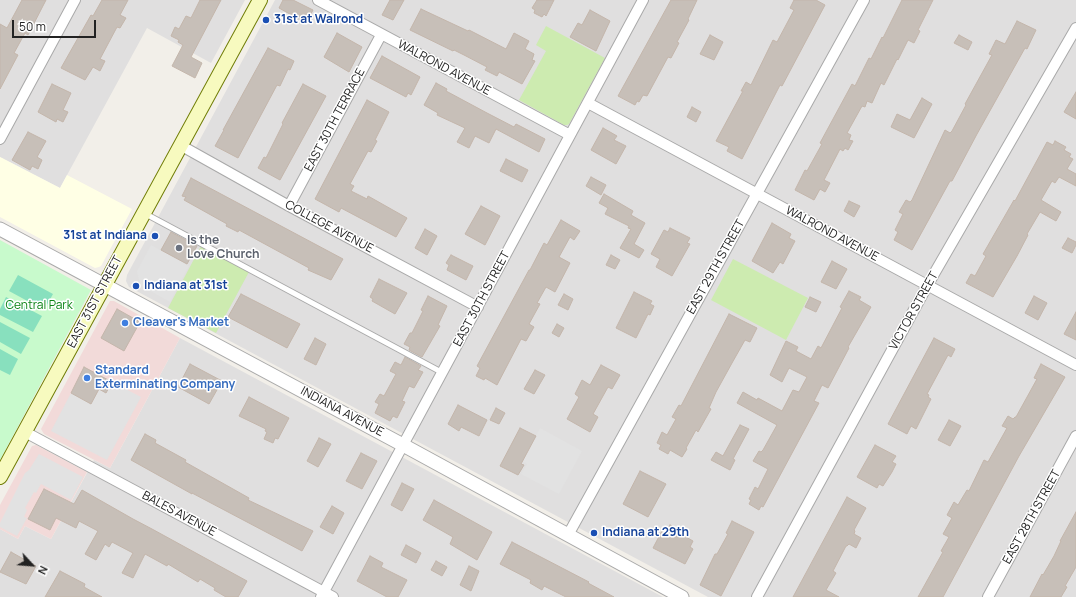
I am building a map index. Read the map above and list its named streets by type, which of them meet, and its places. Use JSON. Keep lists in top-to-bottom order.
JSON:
{
  "streets": {
    "main road": ["EAST 31ST STREET"],
    "street": [
      "WALROND AVENUE",
      "EAST 30TH TERRACE",
      "COLLEGE AVENUE",
      "EAST 29TH STREET",
      "EAST 30TH STREET",
      "VICTOR STREET",
      "INDIANA AVENUE",
      "BALES AVENUE",
      "EAST 28TH STREET"
    ]
  },
  "crossings": [
    ["WALROND AVENUE", "EAST 30TH TERRACE"],
    ["WALROND AVENUE", "EAST 29TH STREET"],
    ["WALROND AVENUE", "EAST 30TH STREET"],
    ["WALROND AVENUE", "VICTOR STREET"],
    ["EAST 30TH TERRACE", "COLLEGE AVENUE"],
    ["COLLEGE AVENUE", "EAST 30TH STREET"],
    ["COLLEGE AVENUE", "EAST 31ST STREET"],
    ["EAST 29TH STREET", "INDIANA AVENUE"],
    ["EAST 30TH STREET", "INDIANA AVENUE"],
    ["EAST 30TH STREET", "BALES AVENUE"],
    ["EAST 31ST STREET", "INDIANA AVENUE"],
    ["EAST 31ST STREET", "BALES AVENUE"]
  ],
  "parks": ["Central Park"],
  "places": [
    "31st at Walrond",
    "31st at Indiana",
    "Is the Love Church",
    "Indiana at 31st",
    "Cleaver's Market",
    "Standard Exterminating Company",
    "Indiana at 29th"
  ],
  "scale_bar": "50 m",
  "north": "bottom right"
}
